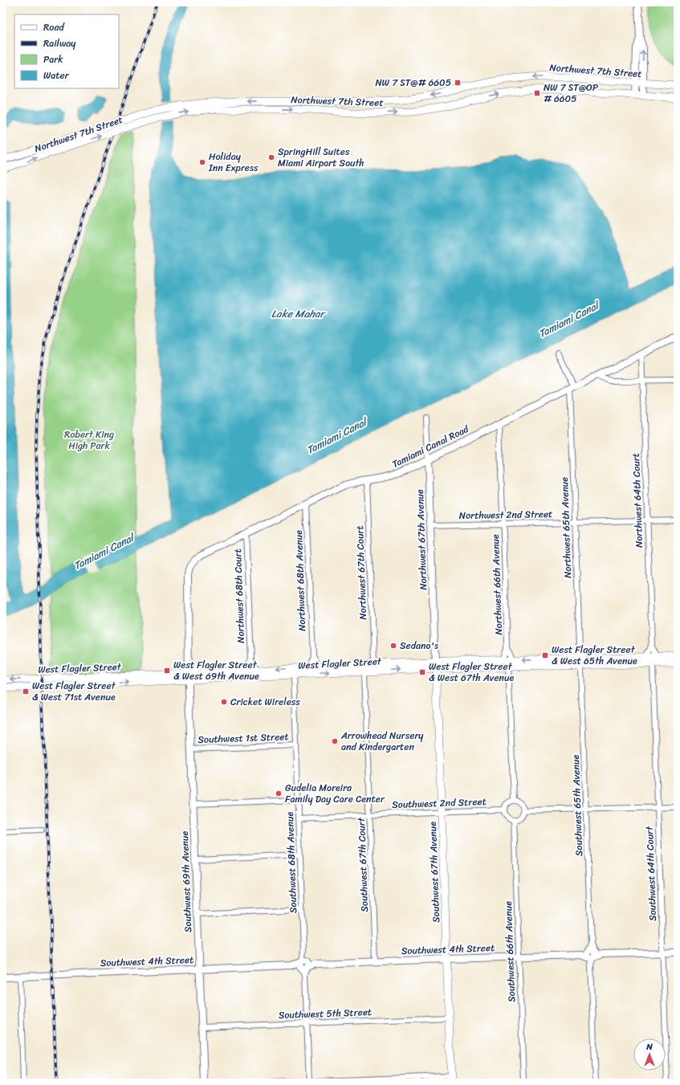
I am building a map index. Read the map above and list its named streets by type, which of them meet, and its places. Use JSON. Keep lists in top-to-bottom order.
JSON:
{
  "streets": {
    "main road": ["Northwest 7th Street", "West Flagler Street", "Southwest 67th Avenue"],
    "street": [
      "Tamiami Canal Road",
      "Northwest 64th Court",
      "Northwest 2nd Street",
      "Northwest 65th Avenue",
      "Northwest 67th Avenue",
      "Northwest 67th Court",
      "Northwest 68th Avenue",
      "Northwest 66th Avenue",
      "Northwest 68th Court",
      "Southwest 1st Street",
      "Southwest 2nd Street",
      "Southwest 65th Avenue",
      "Southwest 68th Avenue",
      "Southwest 67th Court",
      "Southwest 64th Court",
      "Southwest 69th Avenue",
      "Southwest 4th Street",
      "Southwest 66th Avenue",
      "Southwest 5th Street"
    ]
  },
  "crossings": [
    ["Tamiami Canal Road", "Northwest 64th Court"],
    ["Tamiami Canal Road", "Northwest 65th Avenue"],
    ["Tamiami Canal Road", "Northwest 67th Avenue"],
    ["Tamiami Canal Road", "Northwest 67th Court"],
    ["Tamiami Canal Road", "Northwest 68th Avenue"],
    ["Tamiami Canal Road", "Northwest 66th Avenue"],
    ["Tamiami Canal Road", "Northwest 68th Court"],
    ["Tamiami Canal Road", "Southwest 69th Avenue"],
    ["Northwest 64th Court", "Northwest 2nd Street"],
    ["Northwest 64th Court", "West Flagler Street"],
    ["Northwest 2nd Street", "Northwest 65th Avenue"],
    ["Northwest 2nd Street", "Northwest 67th Avenue"],
    ["Northwest 2nd Street", "Northwest 66th Avenue"],
    ["Northwest 65th Avenue", "West Flagler Street"],
    ["Northwest 65th Avenue", "Southwest 65th Avenue"],
    ["Northwest 67th Avenue", "West Flagler Street"],
    ["Northwest 67th Avenue", "Southwest 67th Avenue"],
    ["Northwest 67th Court", "West Flagler Street"],
    ["Northwest 68th Avenue", "West Flagler Street"],
    ["Northwest 66th Avenue", "West Flagler Street"],
    ["Northwest 68th Court", "West Flagler Street"],
    ["West Flagler Street", "Southwest 65th Avenue"],
    ["West Flagler Street", "Southwest 68th Avenue"],
    ["West Flagler Street", "Southwest 67th Court"],
    ["West Flagler Street", "Southwest 67th Avenue"],
    ["West Flagler Street", "Southwest 64th Court"],
    ["West Flagler Street", "Southwest 69th Avenue"],
    ["Southwest 1st Street", "Southwest 68th Avenue"],
    ["Southwest 1st Street", "Southwest 69th Avenue"],
    ["Southwest 2nd Street", "Southwest 68th Avenue"],
    ["Southwest 2nd Street", "Southwest 67th Court"],
    ["Southwest 2nd Street", "Southwest 67th Avenue"],
    ["Southwest 2nd Street", "Southwest 66th Avenue"],
    ["Southwest 65th Avenue", "Southwest 4th Street"],
    ["Southwest 68th Avenue", "Southwest 4th Street"],
    ["Southwest 68th Avenue", "Southwest 5th Street"],
    ["Southwest 67th Court", "Southwest 4th Street"],
    ["Southwest 67th Avenue", "Southwest 4th Street"],
    ["Southwest 67th Avenue", "Southwest 5th Street"],
    ["Southwest 64th Court", "Southwest 4th Street"],
    ["Southwest 69th Avenue", "Southwest 4th Street"],
    ["Southwest 69th Avenue", "Southwest 5th Street"],
    ["Southwest 4th Street", "Southwest 66th Avenue"]
  ],
  "water": ["Lake Mahar", "Tamiami Canal"],
  "parks": ["Robert King High Park"],
  "places": {
    "transit": [
      "NW 7 ST@# 6605",
      "NW 7 ST@OP # 6605",
      "West Flagler Street & West 65th Avenue",
      "West Flagler Street & West 69th Avenue",
      "West Flagler Street & West 67th Avenue",
      "West Flagler Street & West 71st Avenue"
    ],
    "other": [
      "SpringHill Suites Miami Airport South",
      "Holiday Inn Express",
      "Sedano's",
      "Cricket Wireless",
      "Arrowhead Nursery and Kindergarten",
      "Gudelia Moreira Family Day Care Center"
    ]
  },
  "legend": [
    "Road",
    "Railway",
    "Park",
    "Water"
  ],
  "north": "top"
}
